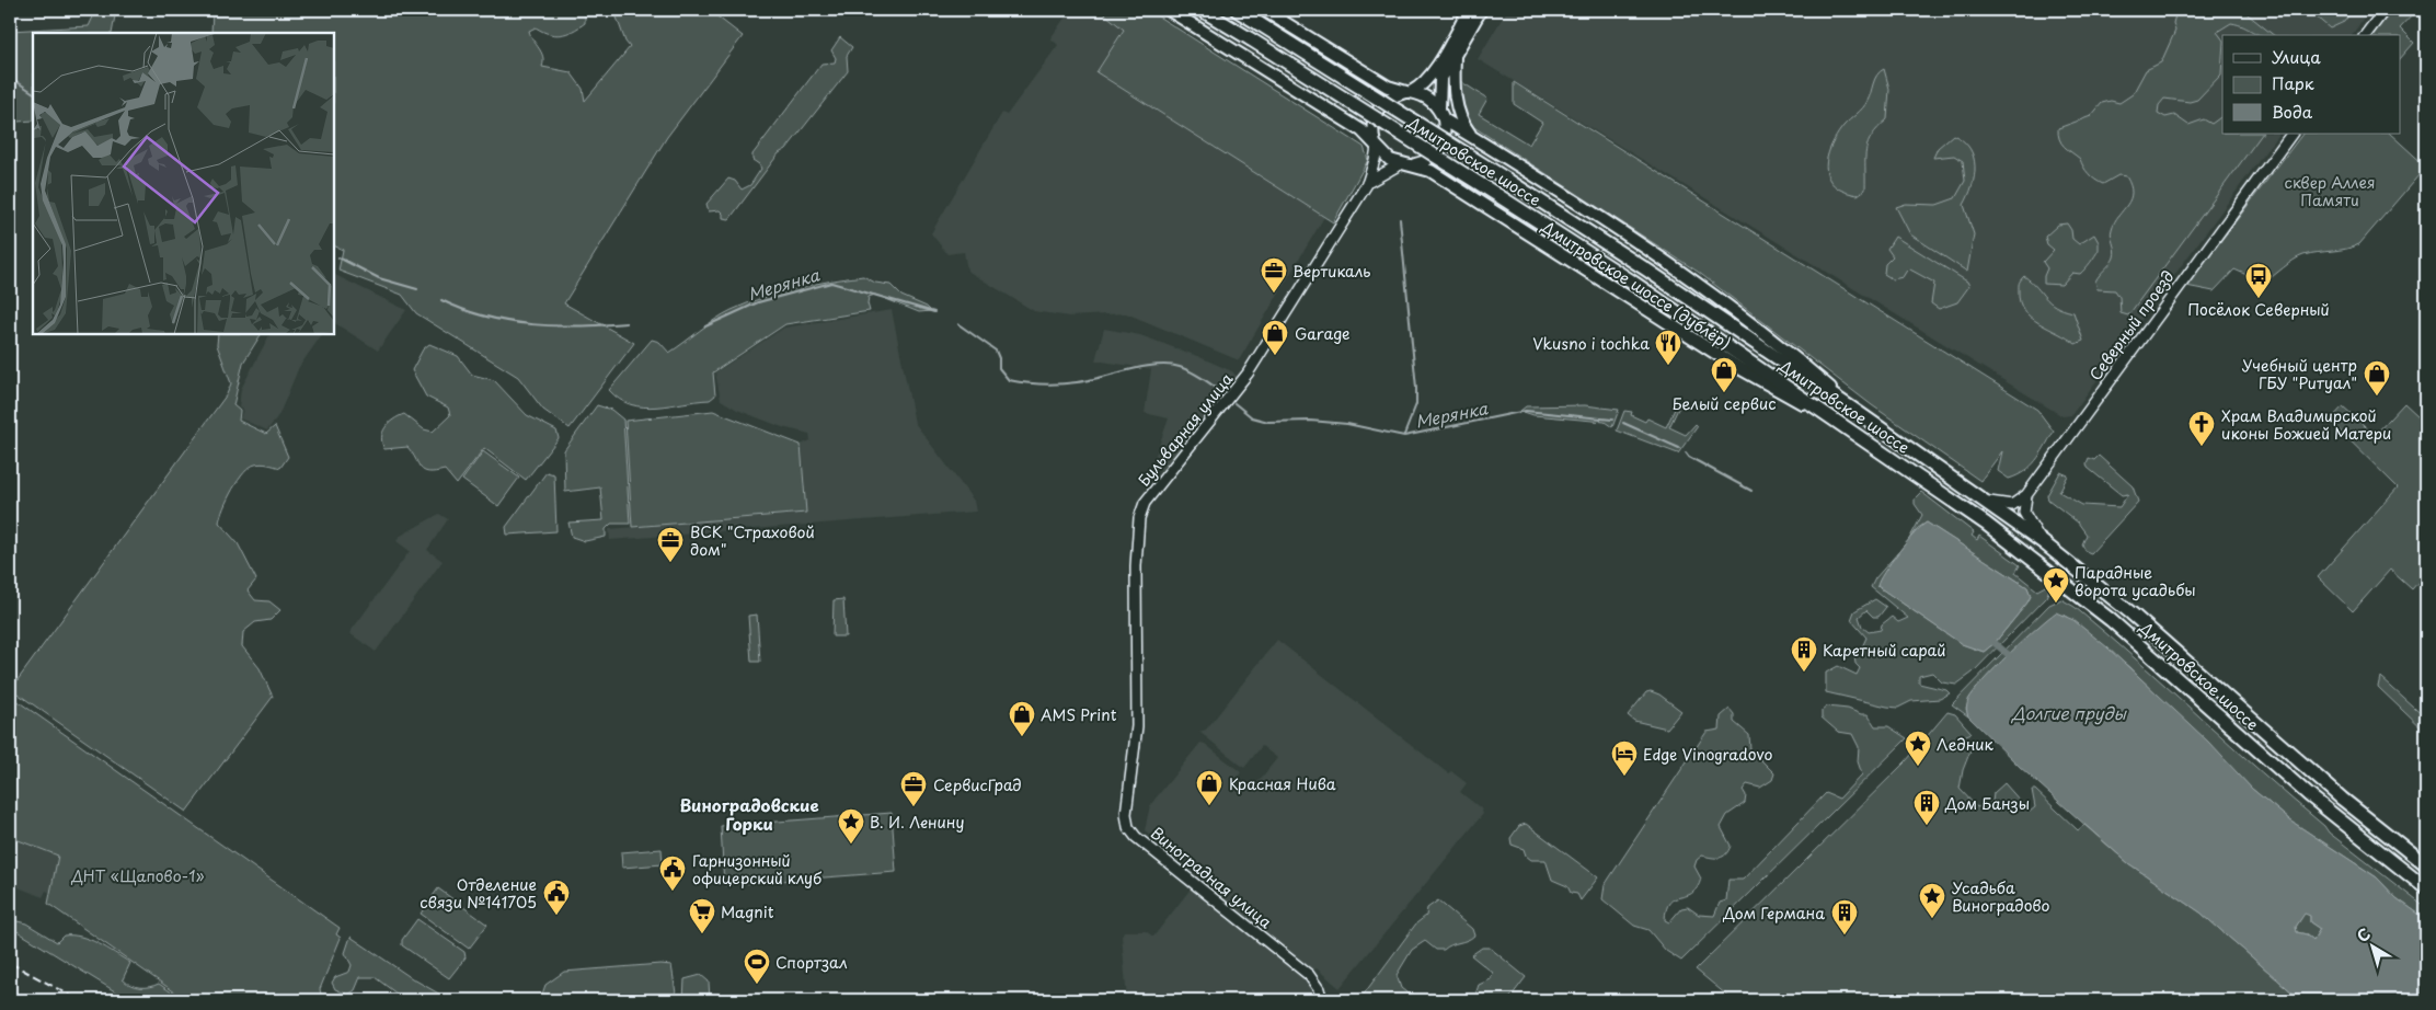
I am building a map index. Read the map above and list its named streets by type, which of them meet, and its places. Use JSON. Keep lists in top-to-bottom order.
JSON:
{
  "streets": {
    "highway": ["Дмитровское шоссе"],
    "main road": ["Дмитровское шоссе (дублёр)"],
    "street": ["Северный проезд", "Бульварная улица", "Виноградная улица"]
  },
  "crossings": [
    ["Дмитровское шоссе", "Дмитровское шоссе (дублёр)"],
    ["Бульварная улица", "Виноградная улица"]
  ],
  "districts": ["Виноградовские Горки"],
  "water": ["Мерянка", "Долгие пруды"],
  "parks": ["сквер Аллея Памяти", "ДНТ «Щапово-1»"],
  "places": {
    "office": ["Вертикаль", "ВСК \"Страховой дом\"", "СервисГрад"],
    "bus stop": ["Посёлок Северный"],
    "shop": [
      "Garage",
      "Белый сервис",
      "Учебный центр ГБУ \"Ритуал\"",
      "AMS Print",
      "Красная Нива"
    ],
    "restaurant": ["Vkusno i tochka"],
    "church": ["Храм Владимирской иконы Божией Матери"],
    "place": [
      "Парадные ворота усадьбы",
      "Ледник",
      "В. И. Ленину",
      "Усадьба Виноградово"
    ],
    "building": ["Каретный сарай", "Дом Банзы", "Дом Германа"],
    "hotel": ["Edge Vinogradovo"],
    "public building": ["Гарнизонный офицерский клуб", "Отделение связи №141705"],
    "supermarket": ["Magnit"],
    "sports": ["Спортзал"]
  },
  "legend": ["Улица", "Парк", "Вода"],
  "north": "top left"
}
